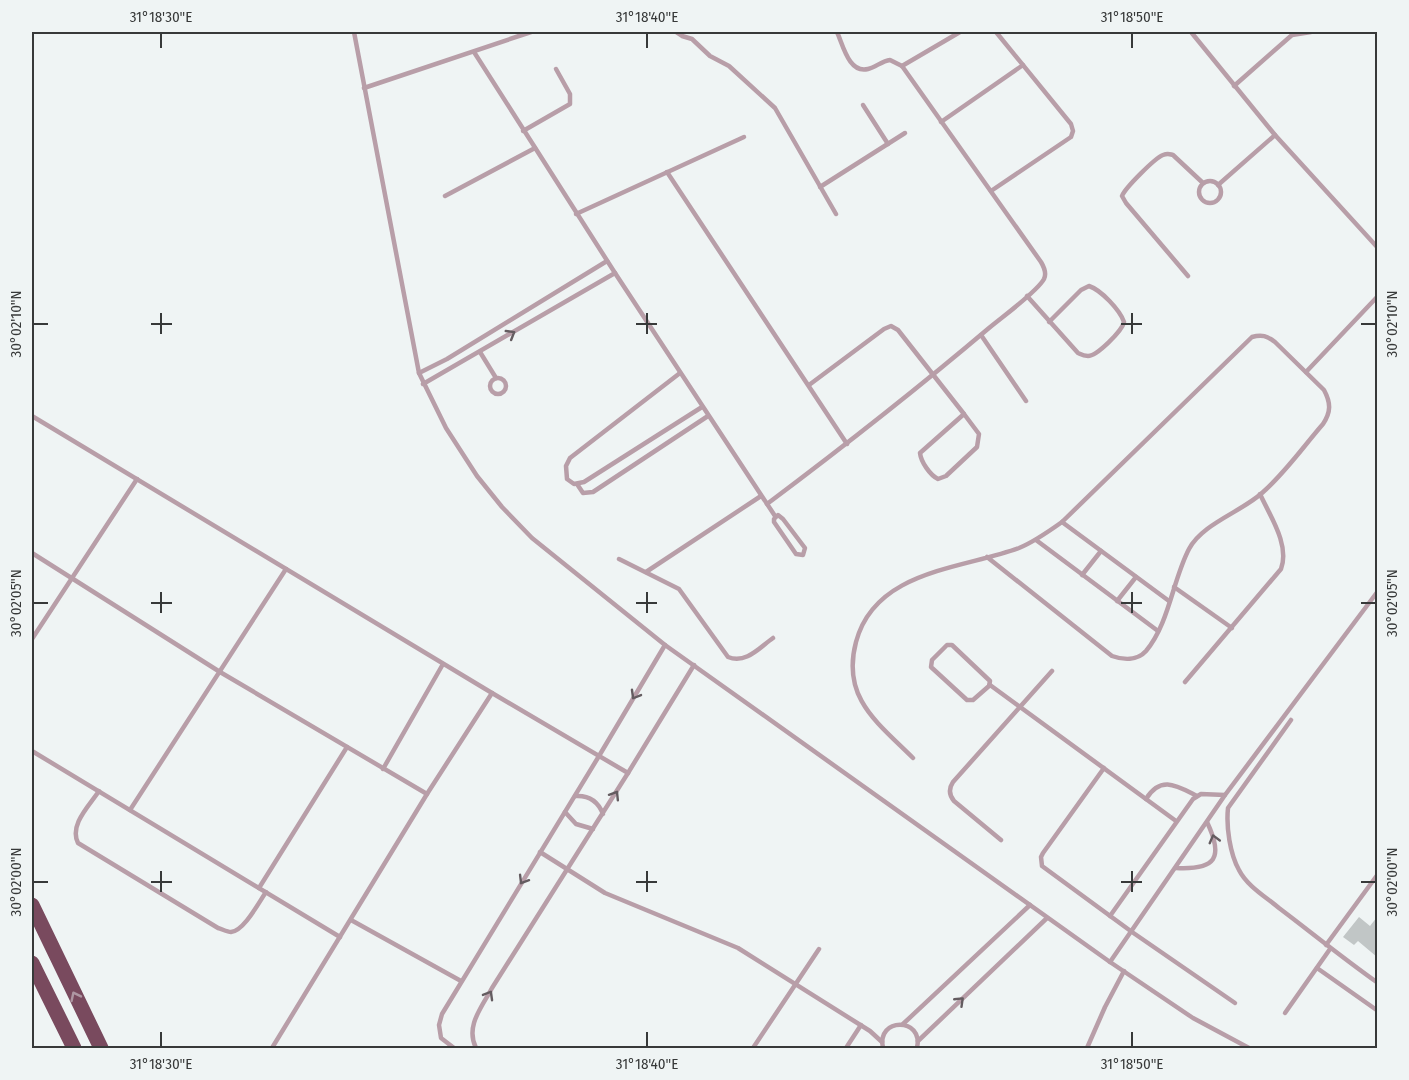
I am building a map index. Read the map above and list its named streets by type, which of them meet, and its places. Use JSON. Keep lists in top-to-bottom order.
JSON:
{
  "coordinates": [
    "31°18'30\"E",
    "31°18'40\"E",
    "31°18'50\"E",
    "30°02'10\"N",
    "30°02'05\"N",
    "30°02'00\"N"
  ]
}
